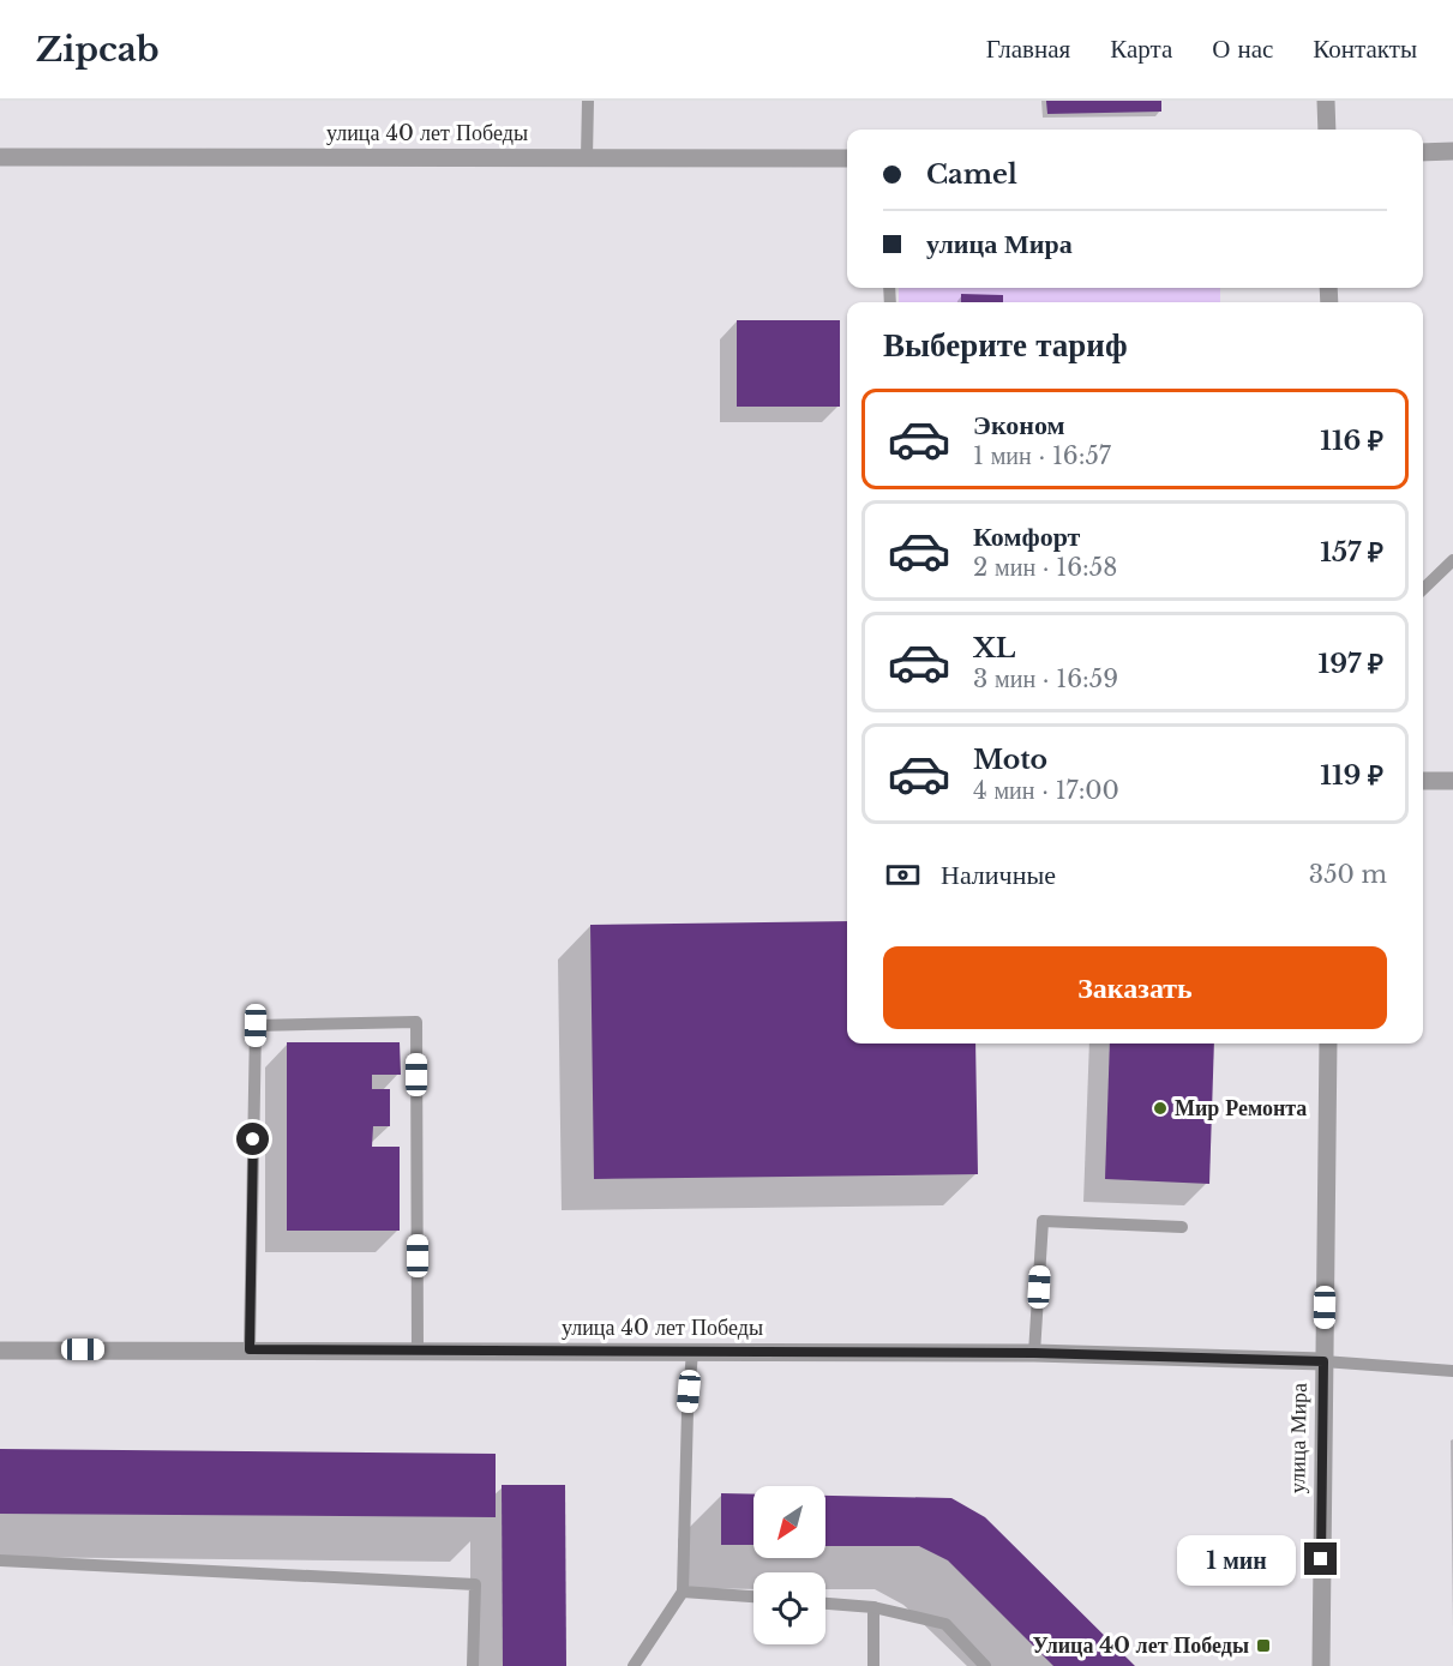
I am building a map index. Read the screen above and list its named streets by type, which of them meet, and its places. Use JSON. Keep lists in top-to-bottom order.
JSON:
{
  "streets": {
    "street": ["улица 40 лет Победы", "улица Мира"]
  },
  "crossings": [
    ["улица 40 лет Победы", "улица Мира"]
  ],
  "places": {
    "other": ["Мир Ремонта"],
    "transit": ["Улица 40 лет Победы"]
  },
  "north": "bottom left",
  "page": {
    "header": "Zipcab",
    "nav": [
      "Главная",
      "Карта",
      "О нас",
      "Контакты"
    ],
    "banner": ["Camel", "улица Мира"],
    "heading": "Выберите тариф",
    "list": [
      {
        "name": "Эконом",
        "note": "1 мин · 16:57",
        "value": "116 ₽"
      },
      {
        "name": "Комфорт",
        "note": "2 мин · 16:58",
        "value": "157 ₽"
      },
      {
        "name": "XL",
        "note": "3 мин · 16:59",
        "value": "197 ₽"
      },
      {
        "name": "Moto",
        "note": "4 мин · 17:00",
        "value": "119 ₽"
      }
    ],
    "pay": ["Наличные", "350 m"],
    "buttons": "Заказать",
    "bubble": "1 мин"
  }
}
